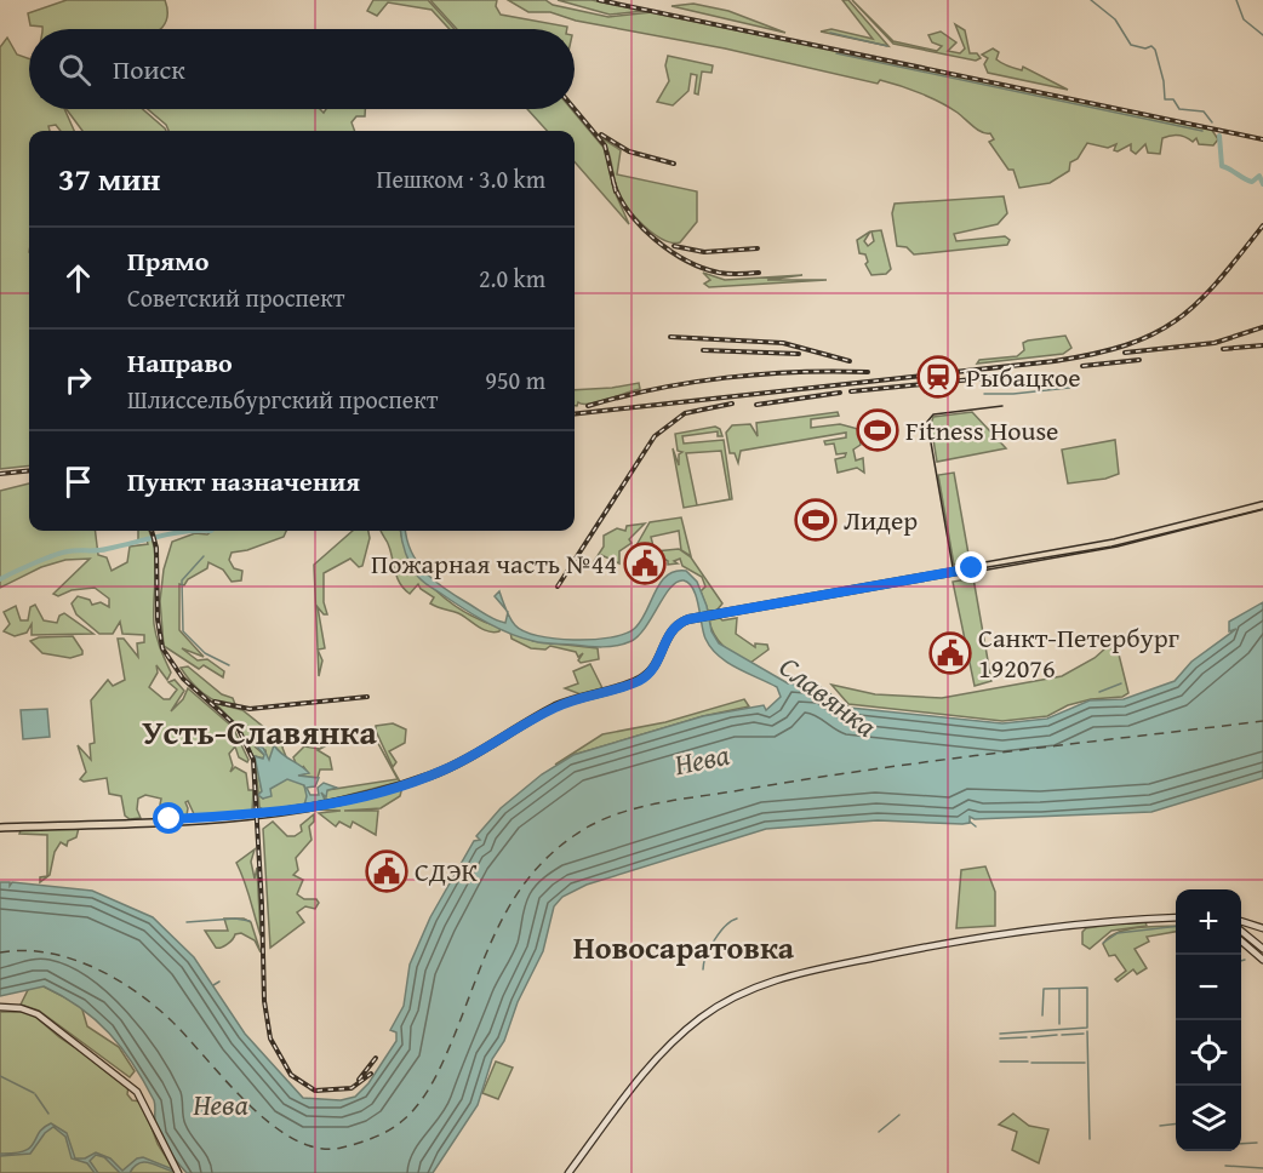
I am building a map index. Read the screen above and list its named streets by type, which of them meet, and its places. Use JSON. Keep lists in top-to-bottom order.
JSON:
{
  "districts": ["Усть-Славянка", "Новосаратовка"],
  "water": ["Славянка", "Нева"],
  "places": {
    "station": ["Рыбацкое"],
    "sports": ["Fitness House", "Лидер"],
    "public building": ["Пожарная часть №44", "Санкт-Петербург 192076", "СДЭК"]
  },
  "page": {
    "search": "Поиск",
    "heading": ["37 мин", "Пешком · 3.0 km"],
    "list": [
      ["Прямо", "Советский проспект", "2.0 km"],
      ["Направо", "Шлиссельбургский проспект", "950 m"],
      "Пункт назначения"
    ],
    "map_buttons": ["+", "−"]
  }
}
